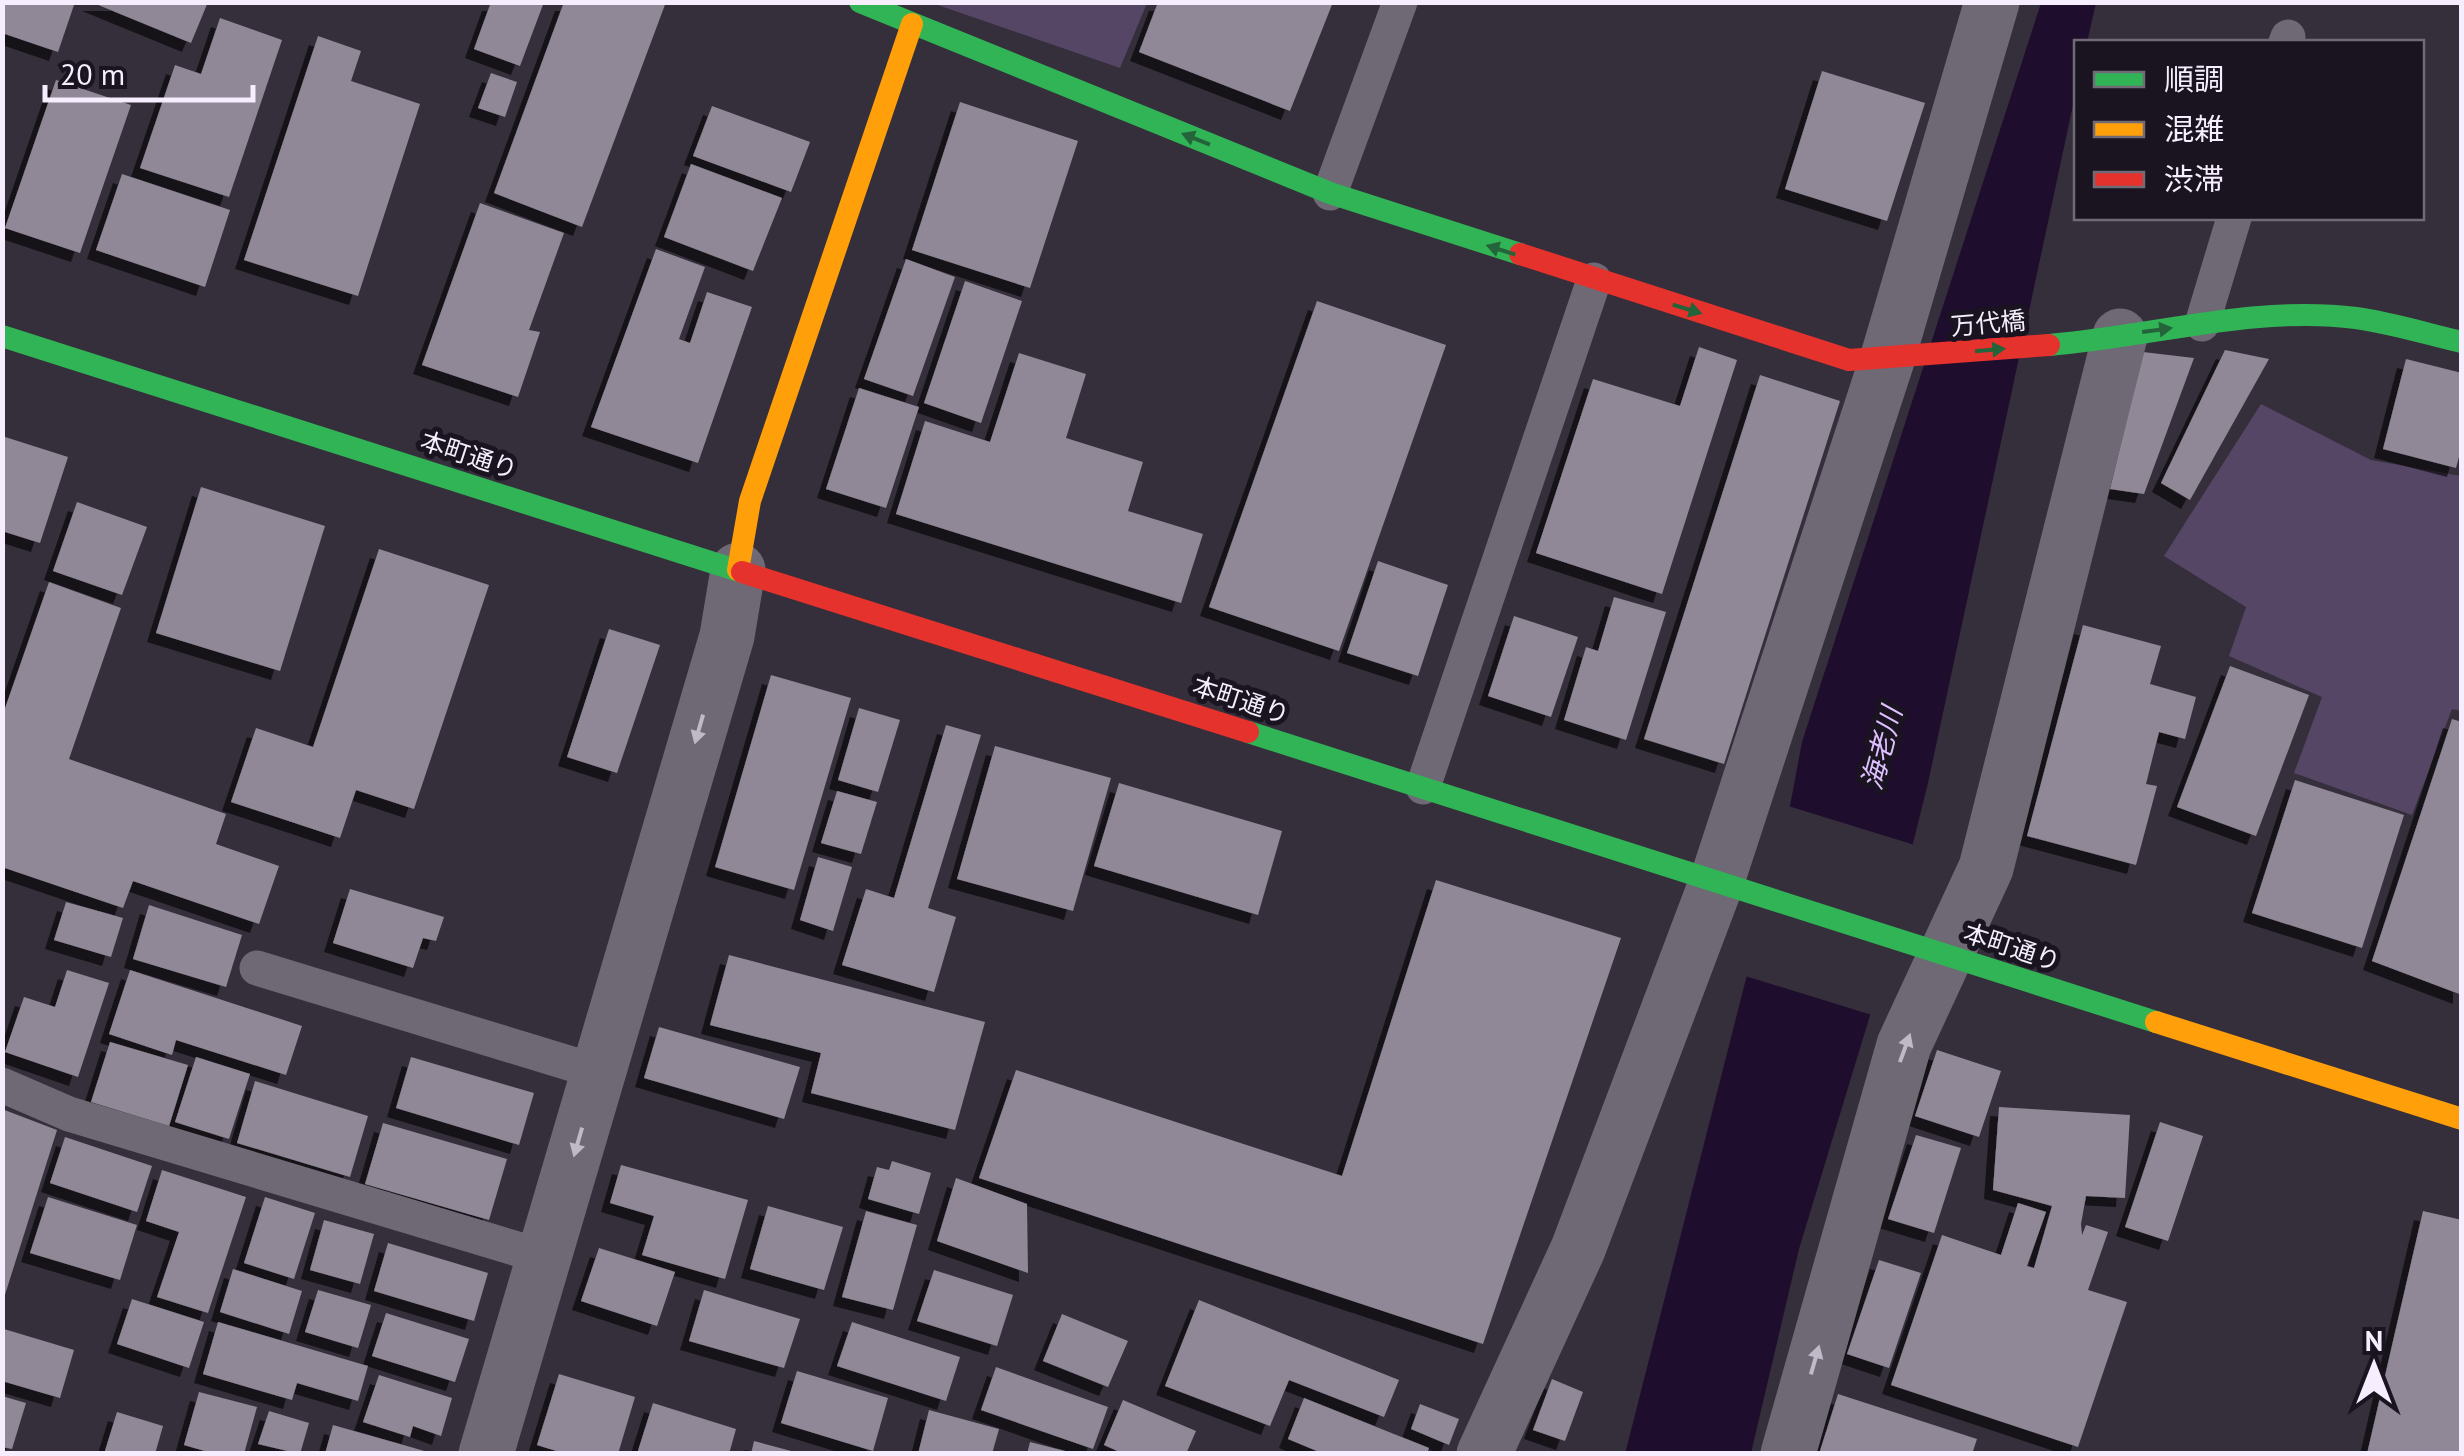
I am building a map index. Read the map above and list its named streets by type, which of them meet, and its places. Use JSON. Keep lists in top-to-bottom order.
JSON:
{
  "streets": {
    "street": ["万代橋", "本町通り"]
  },
  "water": ["海老川"],
  "legend": ["順調", "混雑", "渋滞"],
  "scale_bar": "20 m",
  "north": "top"
}
